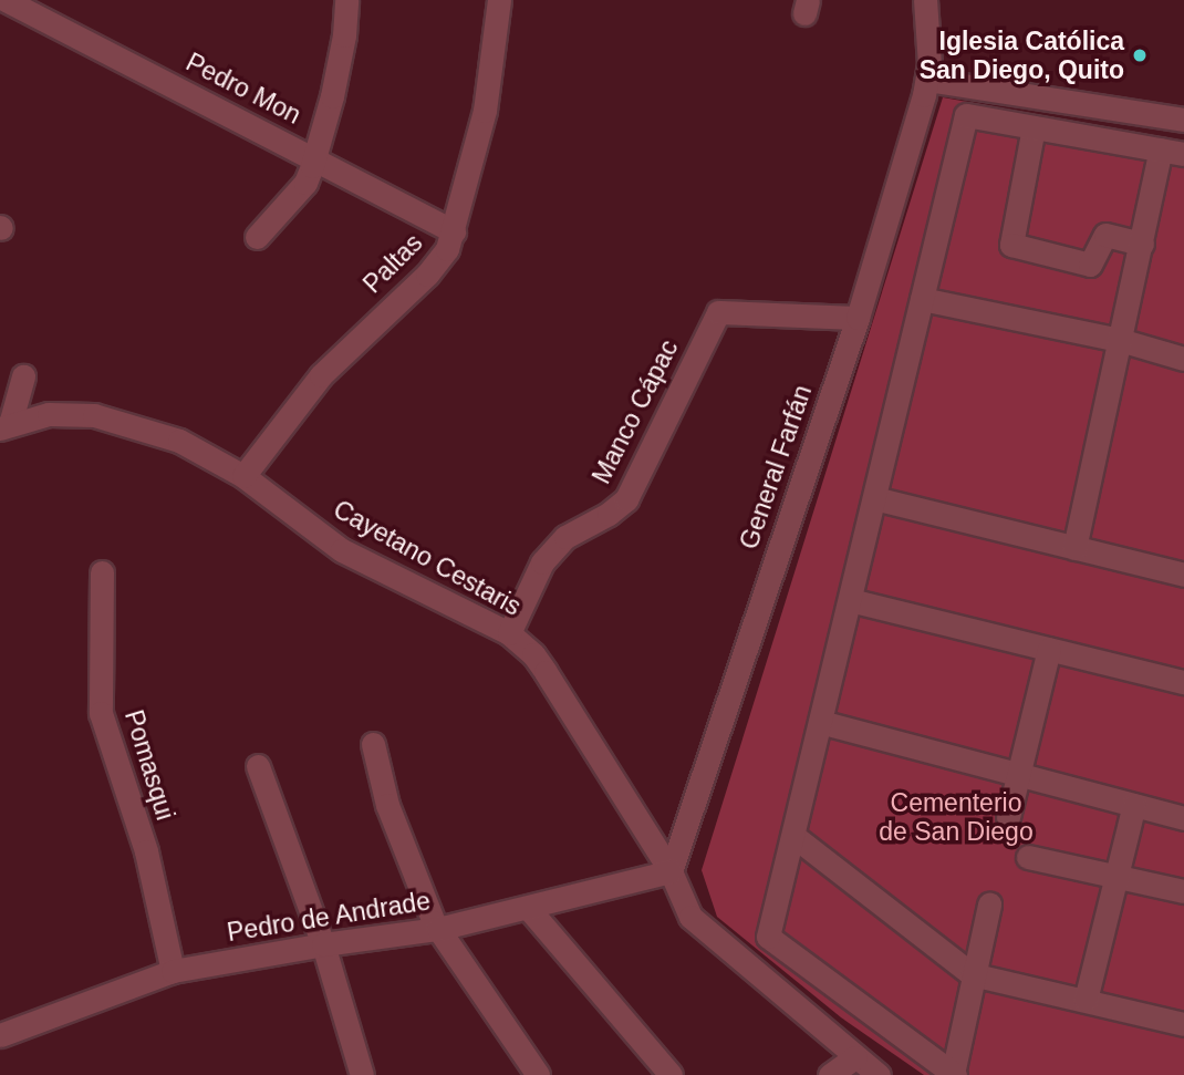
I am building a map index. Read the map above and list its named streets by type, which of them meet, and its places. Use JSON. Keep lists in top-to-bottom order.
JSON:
{
  "streets": {
    "street": [
      "Pedro Mon",
      "Paltas",
      "Manco Cápac",
      "General Farfán",
      "Cayetano Cestaris",
      "Pomasqui",
      "Pedro de Andrade"
    ]
  },
  "crossings": [
    ["Pedro Mon", "Paltas"],
    ["Paltas", "Cayetano Cestaris"],
    ["Manco Cápac", "General Farfán"],
    ["Manco Cápac", "Cayetano Cestaris"],
    ["General Farfán", "Cayetano Cestaris"],
    ["General Farfán", "Pedro de Andrade"],
    ["Cayetano Cestaris", "Pedro de Andrade"],
    ["Pomasqui", "Pedro de Andrade"]
  ],
  "parks": ["Cementerio de San Diego"],
  "places": ["Iglesia Católica San Diego, Quito"]
}
